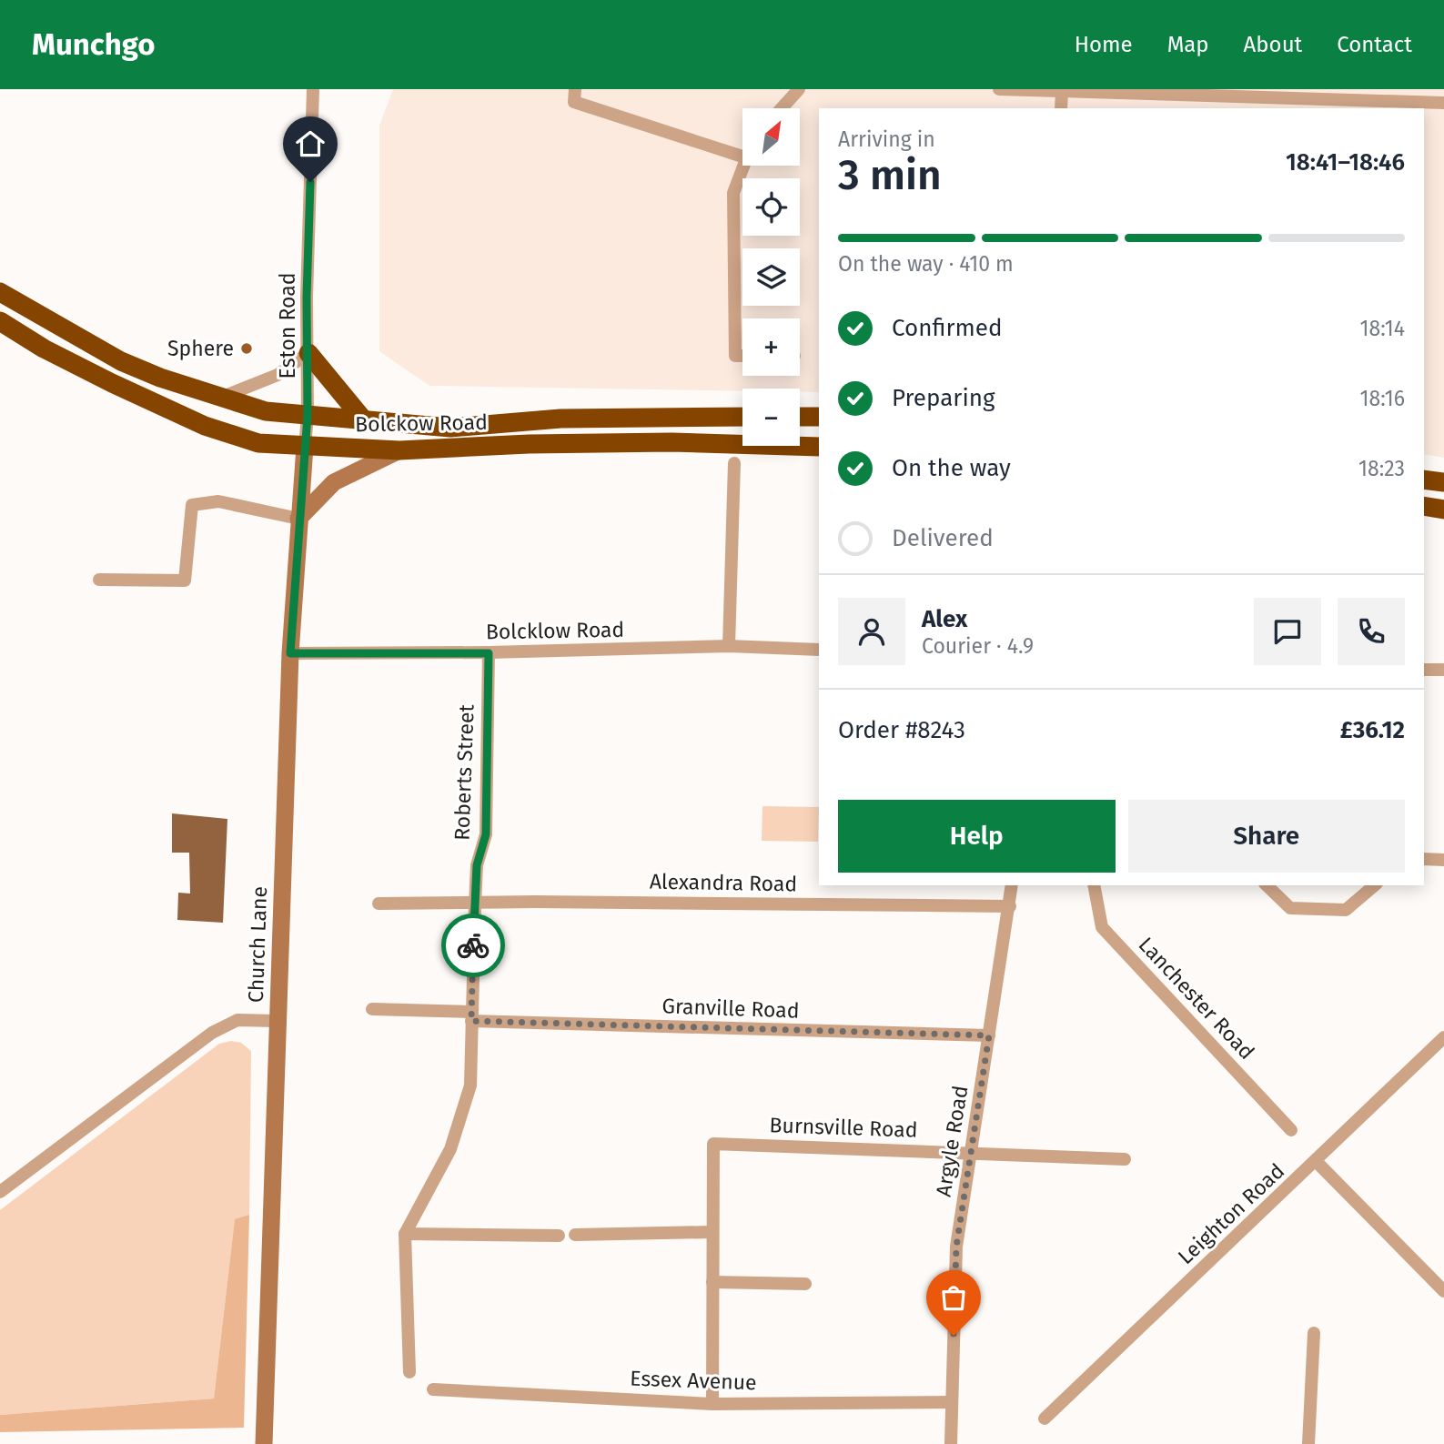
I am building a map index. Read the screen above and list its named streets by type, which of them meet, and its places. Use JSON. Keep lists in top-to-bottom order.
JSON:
{
  "streets": {
    "highway": ["Bolckow Road"],
    "street": [
      "Eston Road",
      "Bolcklow Road",
      "Roberts Street",
      "Alexandra Road",
      "Church Lane",
      "Lanchester Road",
      "Granville Road",
      "Burnsville Road",
      "Argyle Road",
      "Leighton Road",
      "Essex Avenue"
    ]
  },
  "crossings": [
    ["Eston Road", "Bolckow Road"],
    ["Eston Road", "Church Lane"],
    ["Bolckow Road", "Church Lane"],
    ["Bolcklow Road", "Roberts Street"],
    ["Bolcklow Road", "Church Lane"],
    ["Roberts Street", "Alexandra Road"],
    ["Roberts Street", "Granville Road"],
    ["Alexandra Road", "Argyle Road"],
    ["Granville Road", "Argyle Road"],
    ["Burnsville Road", "Argyle Road"],
    ["Argyle Road", "Essex Avenue"]
  ],
  "places": ["Sphere"],
  "north": "top right",
  "page": {
    "header": "Munchgo",
    "nav": [
      "Home",
      "Map",
      "About",
      "Contact"
    ],
    "map_buttons": ["+", "−"],
    "heading": ["3 min", "Arriving in", "18:41–18:46"],
    "panel": [
      "Alex",
      "Courier · 4.9",
      "Order #8243",
      "£36.12"
    ],
    "bar": "On the way · 410 m",
    "list": [
      ["Confirmed", "18:14"],
      ["Preparing", "18:16"],
      ["On the way", "18:23"],
      "Delivered"
    ],
    "buttons": ["Help", "Share"]
  }
}
